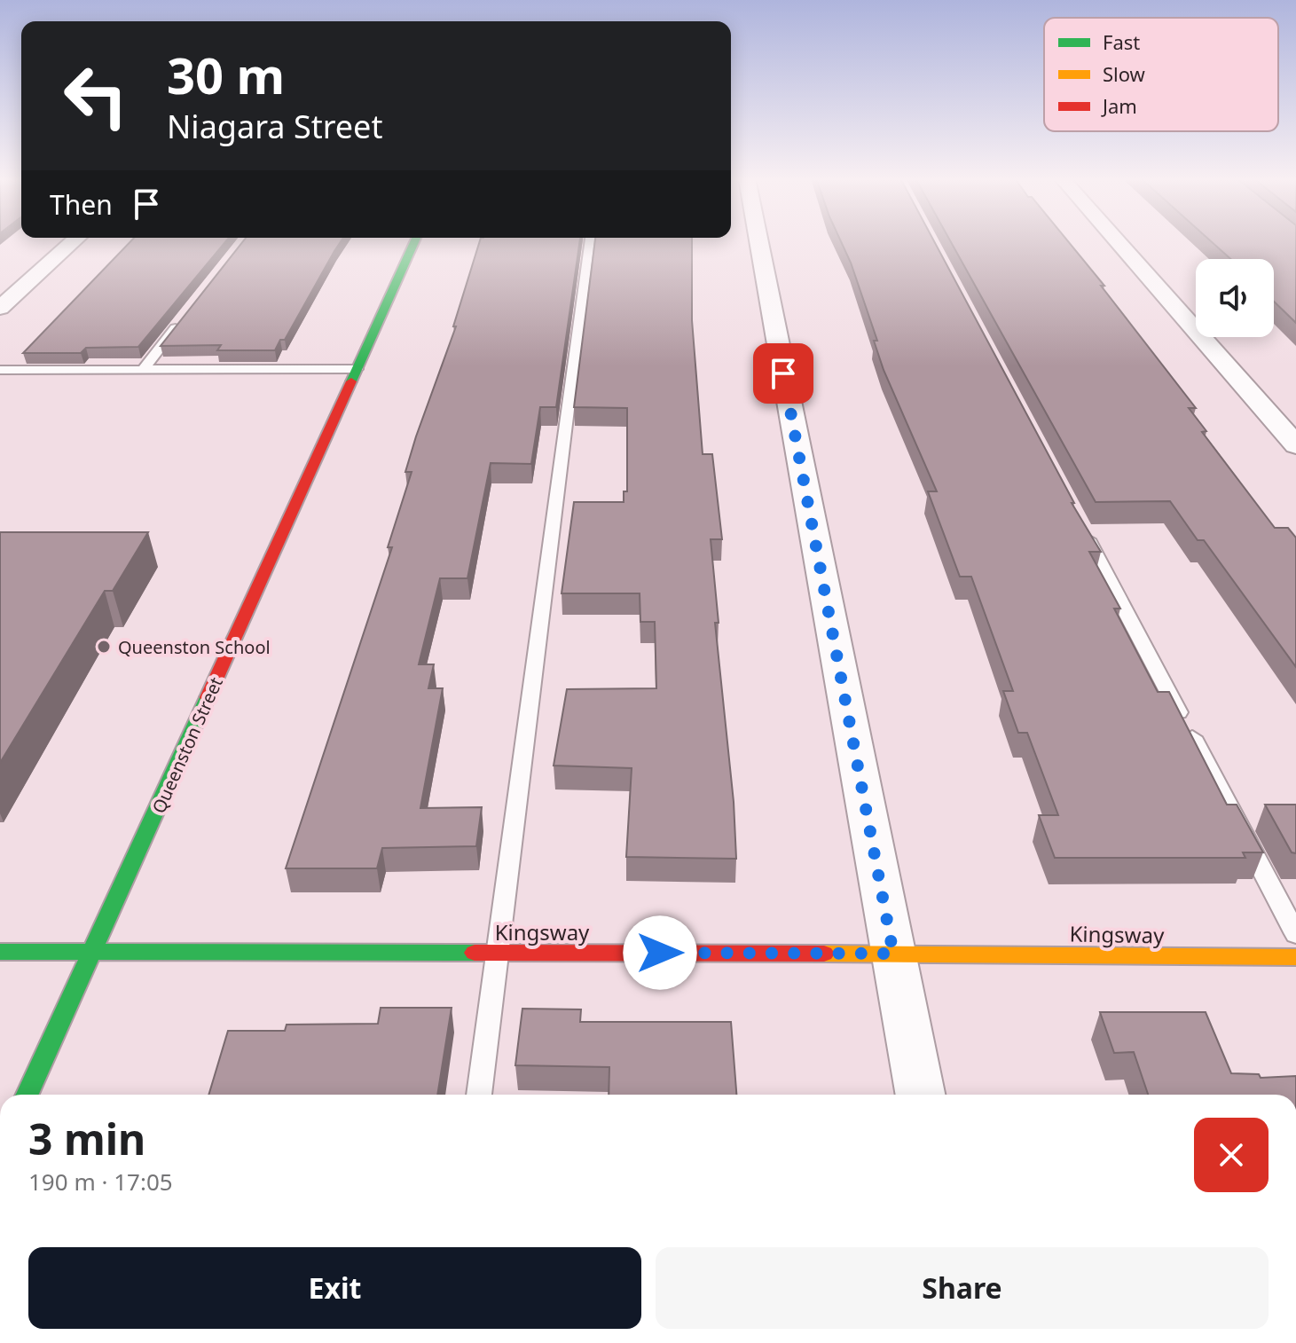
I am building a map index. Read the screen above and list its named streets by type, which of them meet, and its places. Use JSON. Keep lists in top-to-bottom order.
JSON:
{
  "streets": {
    "street": ["Queenston Street", "Kingsway"]
  },
  "crossings": [
    ["Queenston Street", "Kingsway"]
  ],
  "places": ["Queenston School"],
  "legend": ["Fast", "Slow", "Jam"],
  "page": {
    "turn": ["30 m", "Niagara Street"],
    "then": "Then",
    "heading": ["3 min", "190 m · 17:05"],
    "buttons": ["Exit", "Share"]
  }
}
